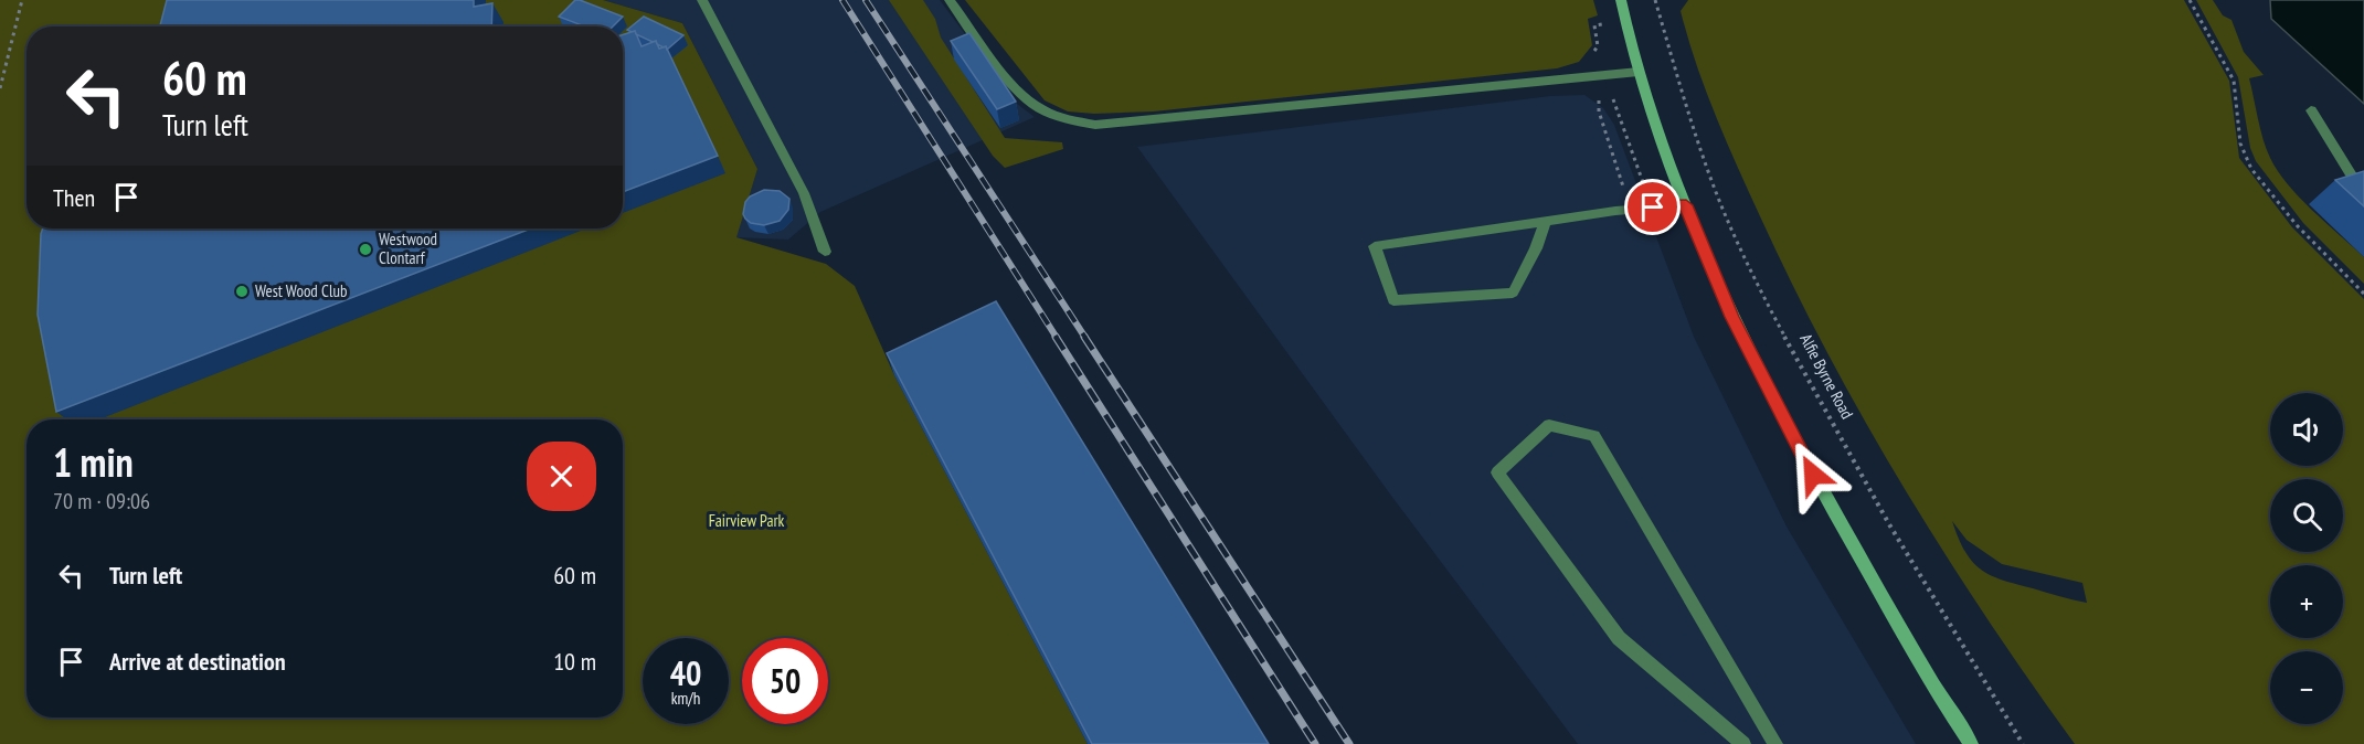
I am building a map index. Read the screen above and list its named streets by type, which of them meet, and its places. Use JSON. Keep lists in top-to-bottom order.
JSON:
{
  "streets": {
    "path": ["Alfie Byrne Road"]
  },
  "parks": ["Fairview Park"],
  "places": ["Westwood Clontarf", "West Wood Club"],
  "page": {
    "turn": ["60 m", "Turn left"],
    "then": "Then",
    "map_buttons": ["+", "−"],
    "heading": ["1 min", "70 m · 09:06"],
    "list": [
      {
        "name": "Turn left",
        "value": "60 m"
      },
      {
        "name": "Arrive at destination",
        "value": "10 m"
      }
    ],
    "speed": "40 km/h",
    "limit": "50"
  }
}
